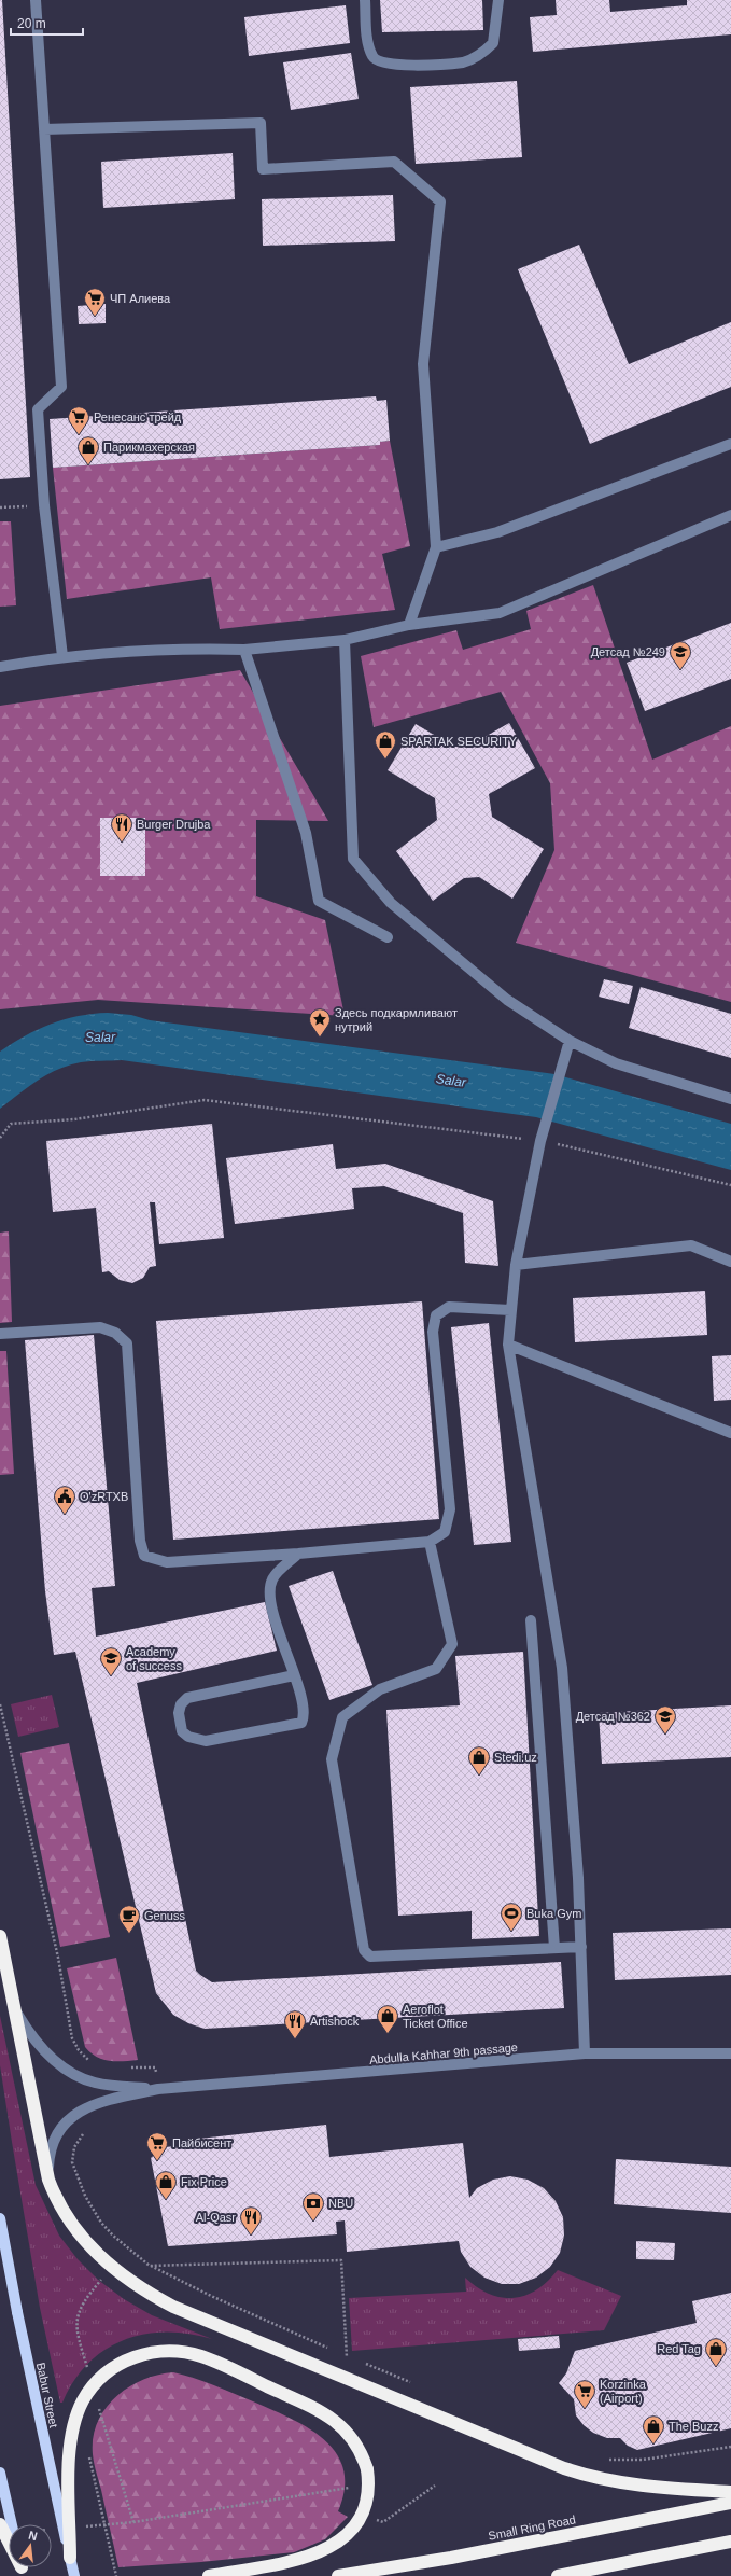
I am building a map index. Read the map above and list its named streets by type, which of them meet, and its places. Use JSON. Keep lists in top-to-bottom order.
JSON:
{
  "streets": {
    "highway": ["Small Ring Road"],
    "main road": ["Babur Street"],
    "street": ["Abdulla Kahhar 9th passage"]
  },
  "water": ["Salar"],
  "places": {
    "supermarket": [
      "ЧП Алиева",
      "Ренесанс трейд",
      "Пайбисент",
      "Korzinka (Airport)"
    ],
    "shop": [
      "Парикмахерская",
      "SPARTAK SECURITY",
      "Stedi.uz",
      "Aeroflot Ticket Office",
      "Fix Price",
      "Red Tag",
      "The Buzz"
    ],
    "school or university": ["Детсад №249", "Academy of success", "Детсад №362"],
    "restaurant": ["Burger Drujba", "Artishock", "Al-Qasr"],
    "place": ["Здесь подкармливают нутрий"],
    "public building": ["O'zRTXB"],
    "sports": ["Buka Gym"],
    "cafe": ["Genuss"],
    "bank": ["NBU"]
  },
  "scale_bar": "20 m",
  "north": "top"
}
